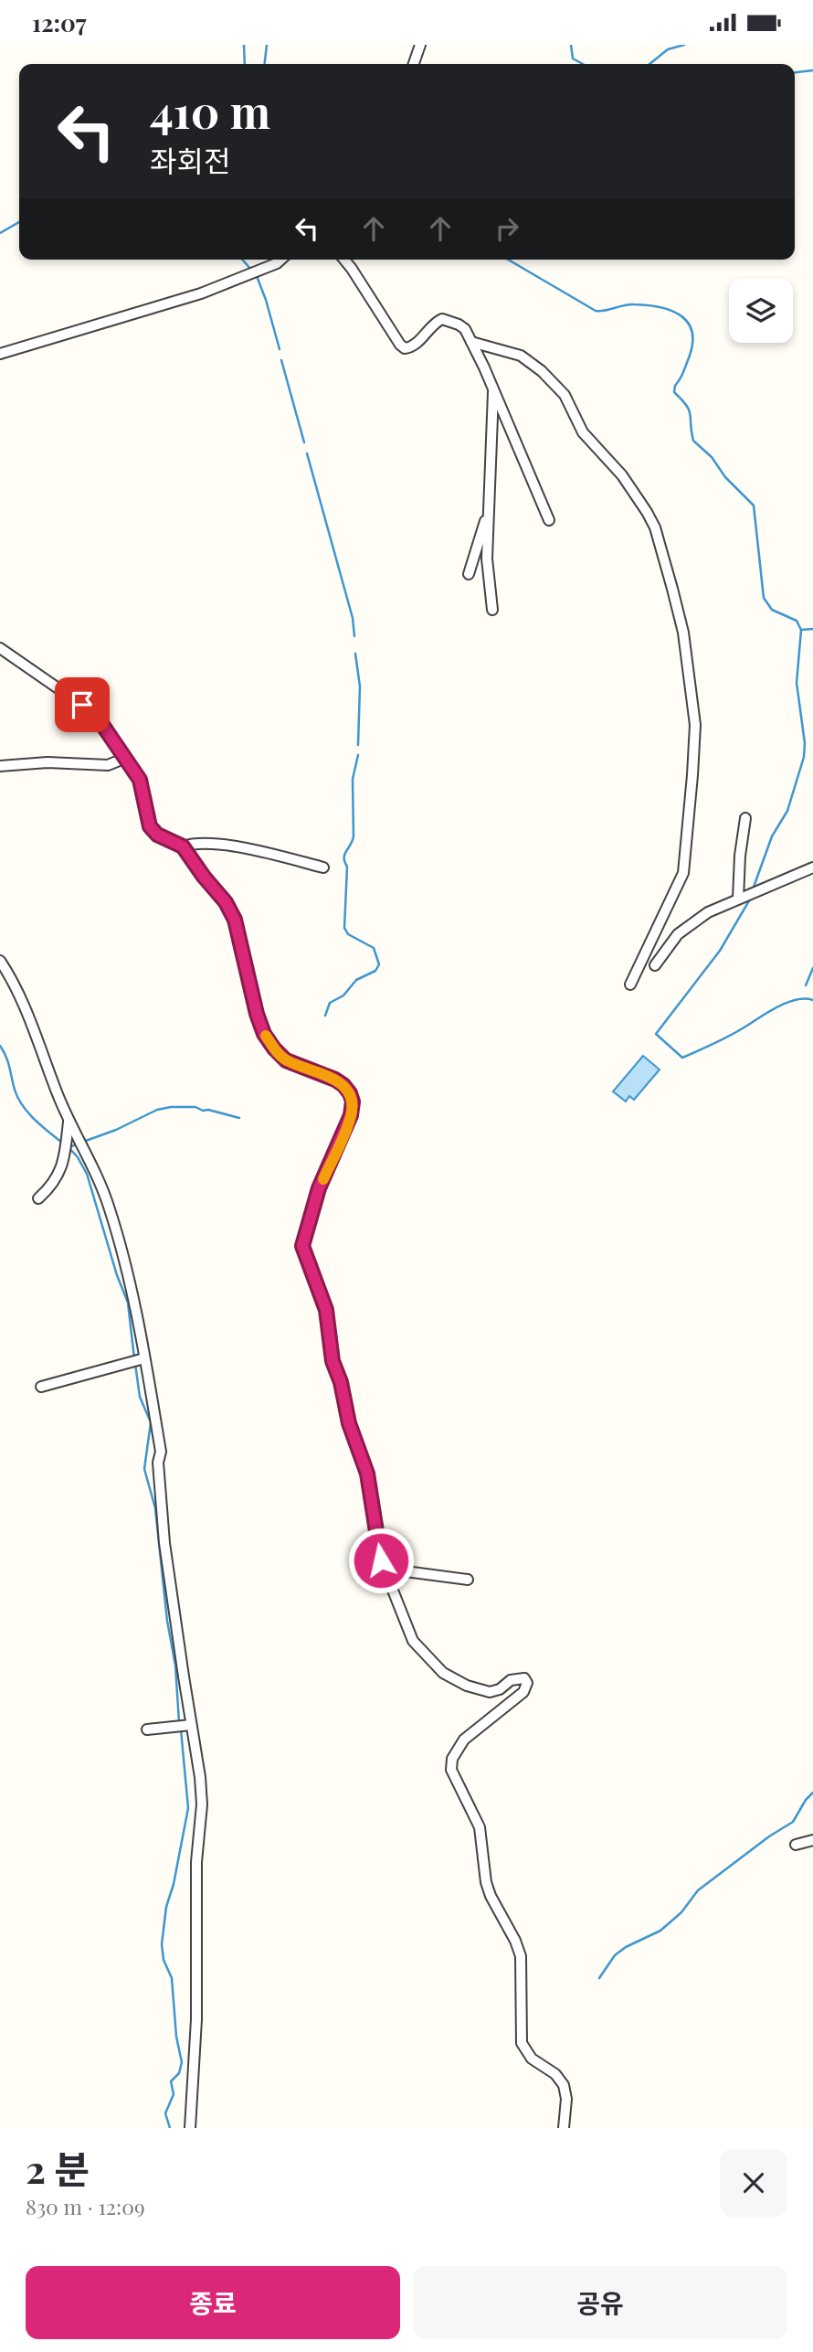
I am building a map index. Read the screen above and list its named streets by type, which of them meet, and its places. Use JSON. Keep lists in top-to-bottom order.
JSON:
{
  "page": {
    "status": "12:07",
    "turn": ["410 m", "좌회전"],
    "heading": ["2 분", "830 m · 12:09"],
    "buttons": ["종료", "공유"]
  }
}
